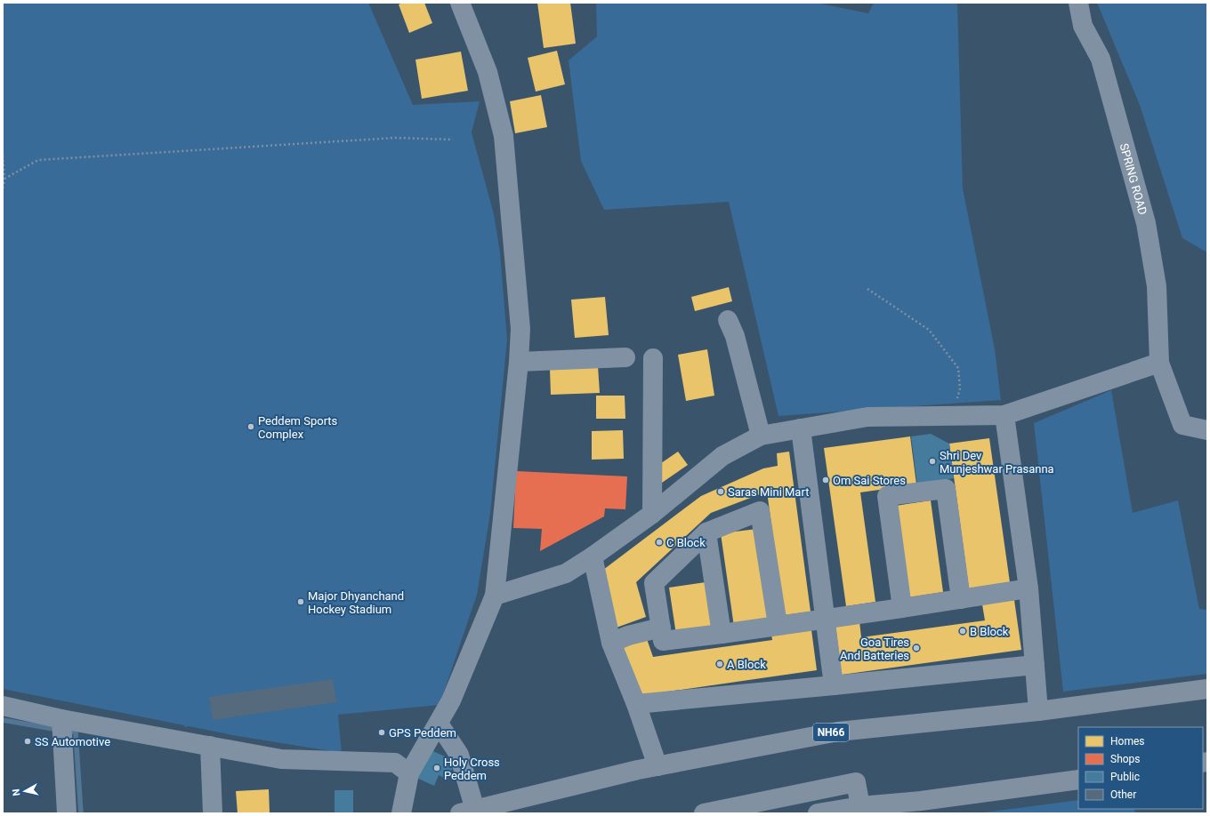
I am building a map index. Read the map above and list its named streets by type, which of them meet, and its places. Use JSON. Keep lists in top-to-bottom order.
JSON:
{
  "streets": {
    "highway": ["NH66"],
    "street": ["SPRING ROAD"]
  },
  "places": [
    "Peddem Sports Complex",
    "Shri Dev Munjeshwar Prasanna",
    "Om Sai Stores",
    "Saras Mini Mart",
    "C Block",
    "Major Dhyanchand Hockey Stadium",
    "B Block",
    "Goa Tires And Batteries",
    "A Block",
    "GPS Peddem",
    "SS Automotive",
    "Holy Cross Peddem"
  ],
  "legend": [
    "Homes",
    "Shops",
    "Public",
    "Other"
  ],
  "north": "left"
}
